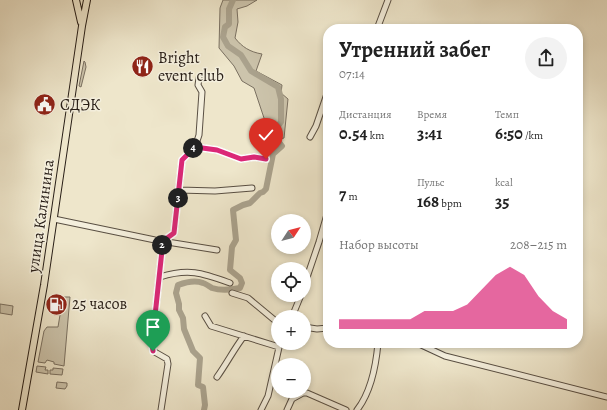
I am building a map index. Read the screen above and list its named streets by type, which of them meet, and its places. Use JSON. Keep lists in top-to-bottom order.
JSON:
{
  "streets": {
    "main road": ["улица Калинина"]
  },
  "places": {
    "restaurant": ["Bright event club"],
    "public building": ["СДЭК"],
    "fuel station": ["25 часов"]
  },
  "north": "top right",
  "page": {
    "heading": ["Утренний забег", "07:14"],
    "stats": [
      ["Дистанция", "0.54 km"],
      ["Время", "3:41"],
      ["Темп", "6:50 /km"],
      ["7 m"],
      ["Пульс", "168 bpm"],
      ["kcal", "35"]
    ],
    "pins": ["4", "3", "2"],
    "map_buttons": ["+", "−"],
    "chart": ["Набор высоты", "208–215 m"]
  }
}
